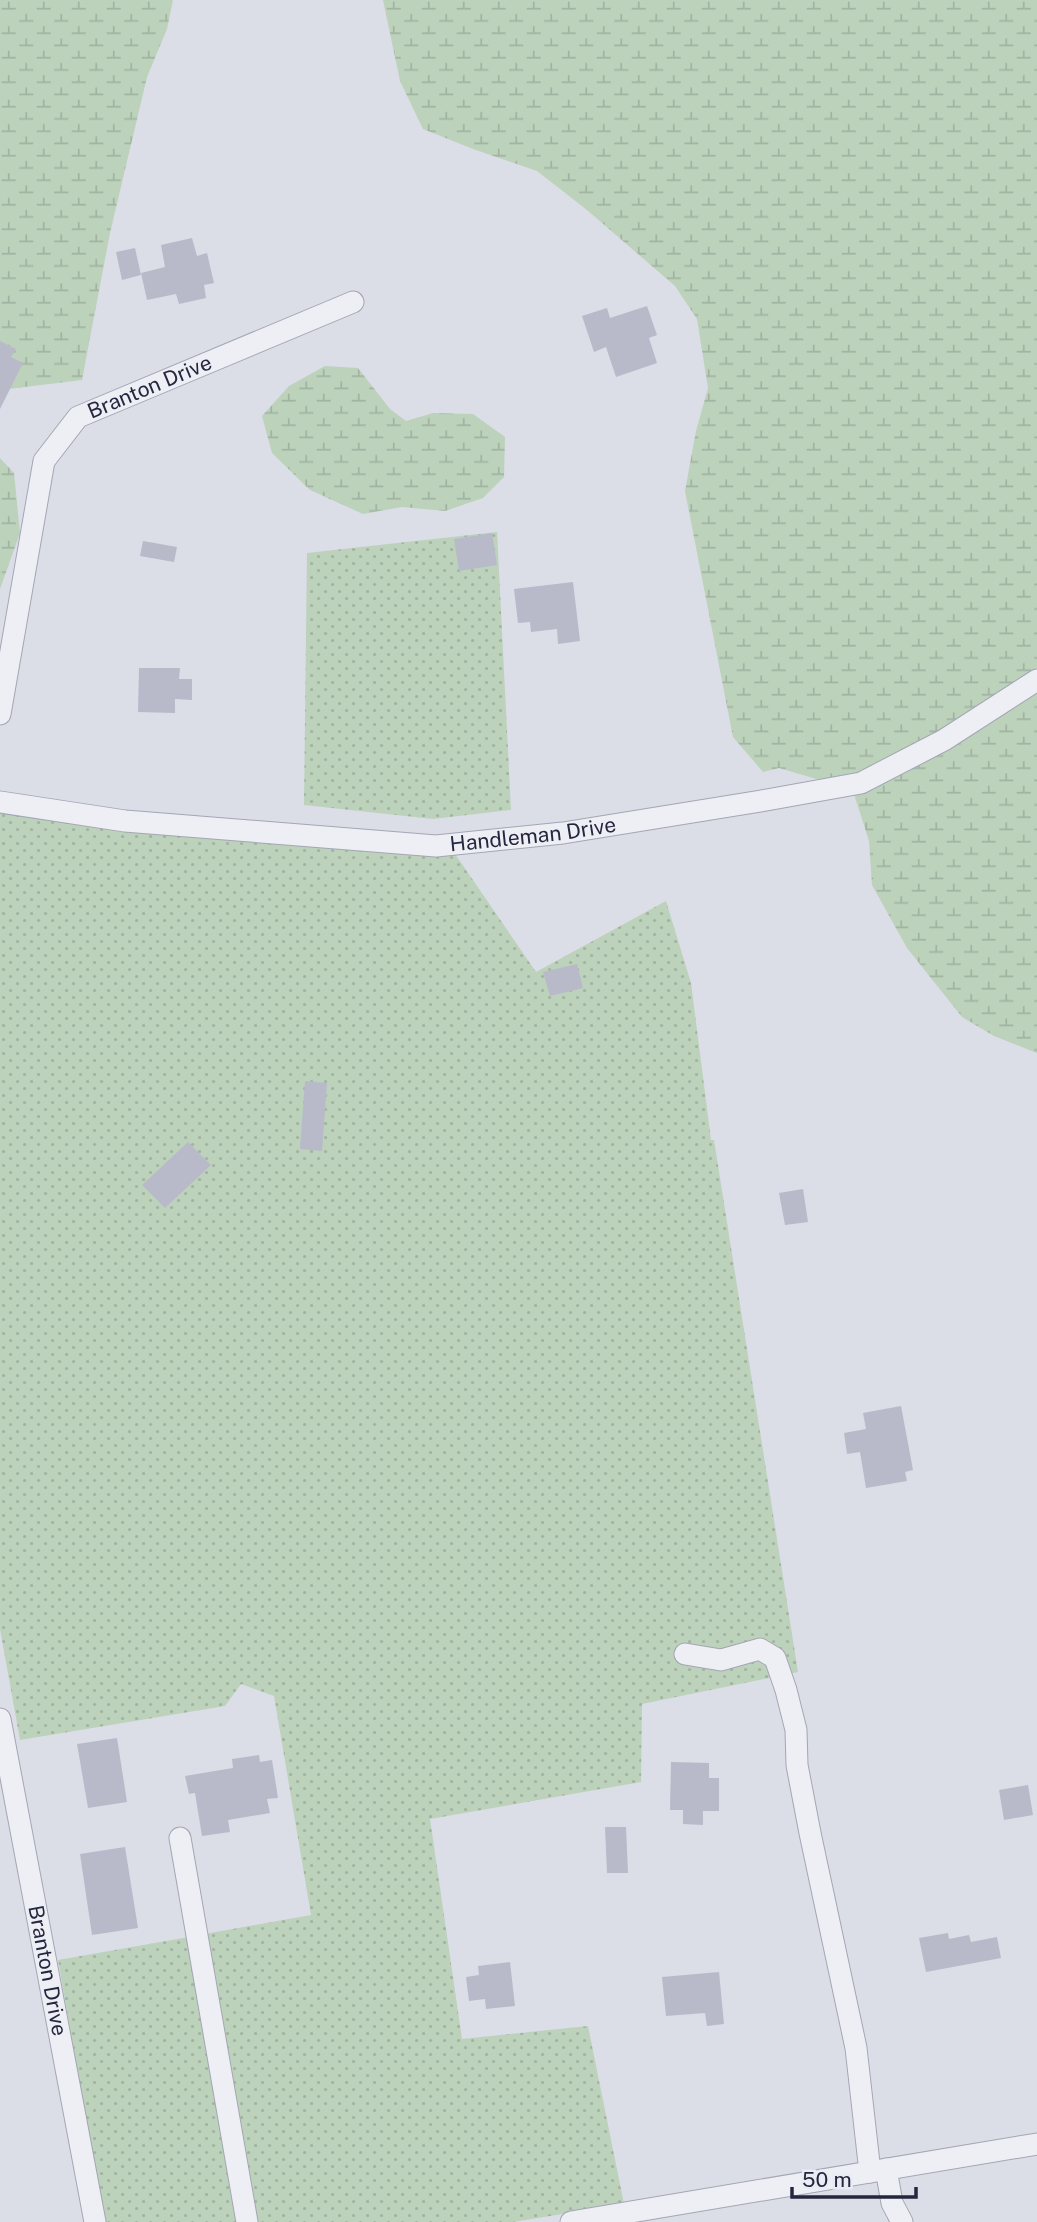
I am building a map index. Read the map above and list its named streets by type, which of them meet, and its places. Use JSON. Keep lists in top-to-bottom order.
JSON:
{
  "streets": {
    "street": ["Branton Drive", "Handleman Drive"]
  },
  "scale_bar": "50 m"
}
